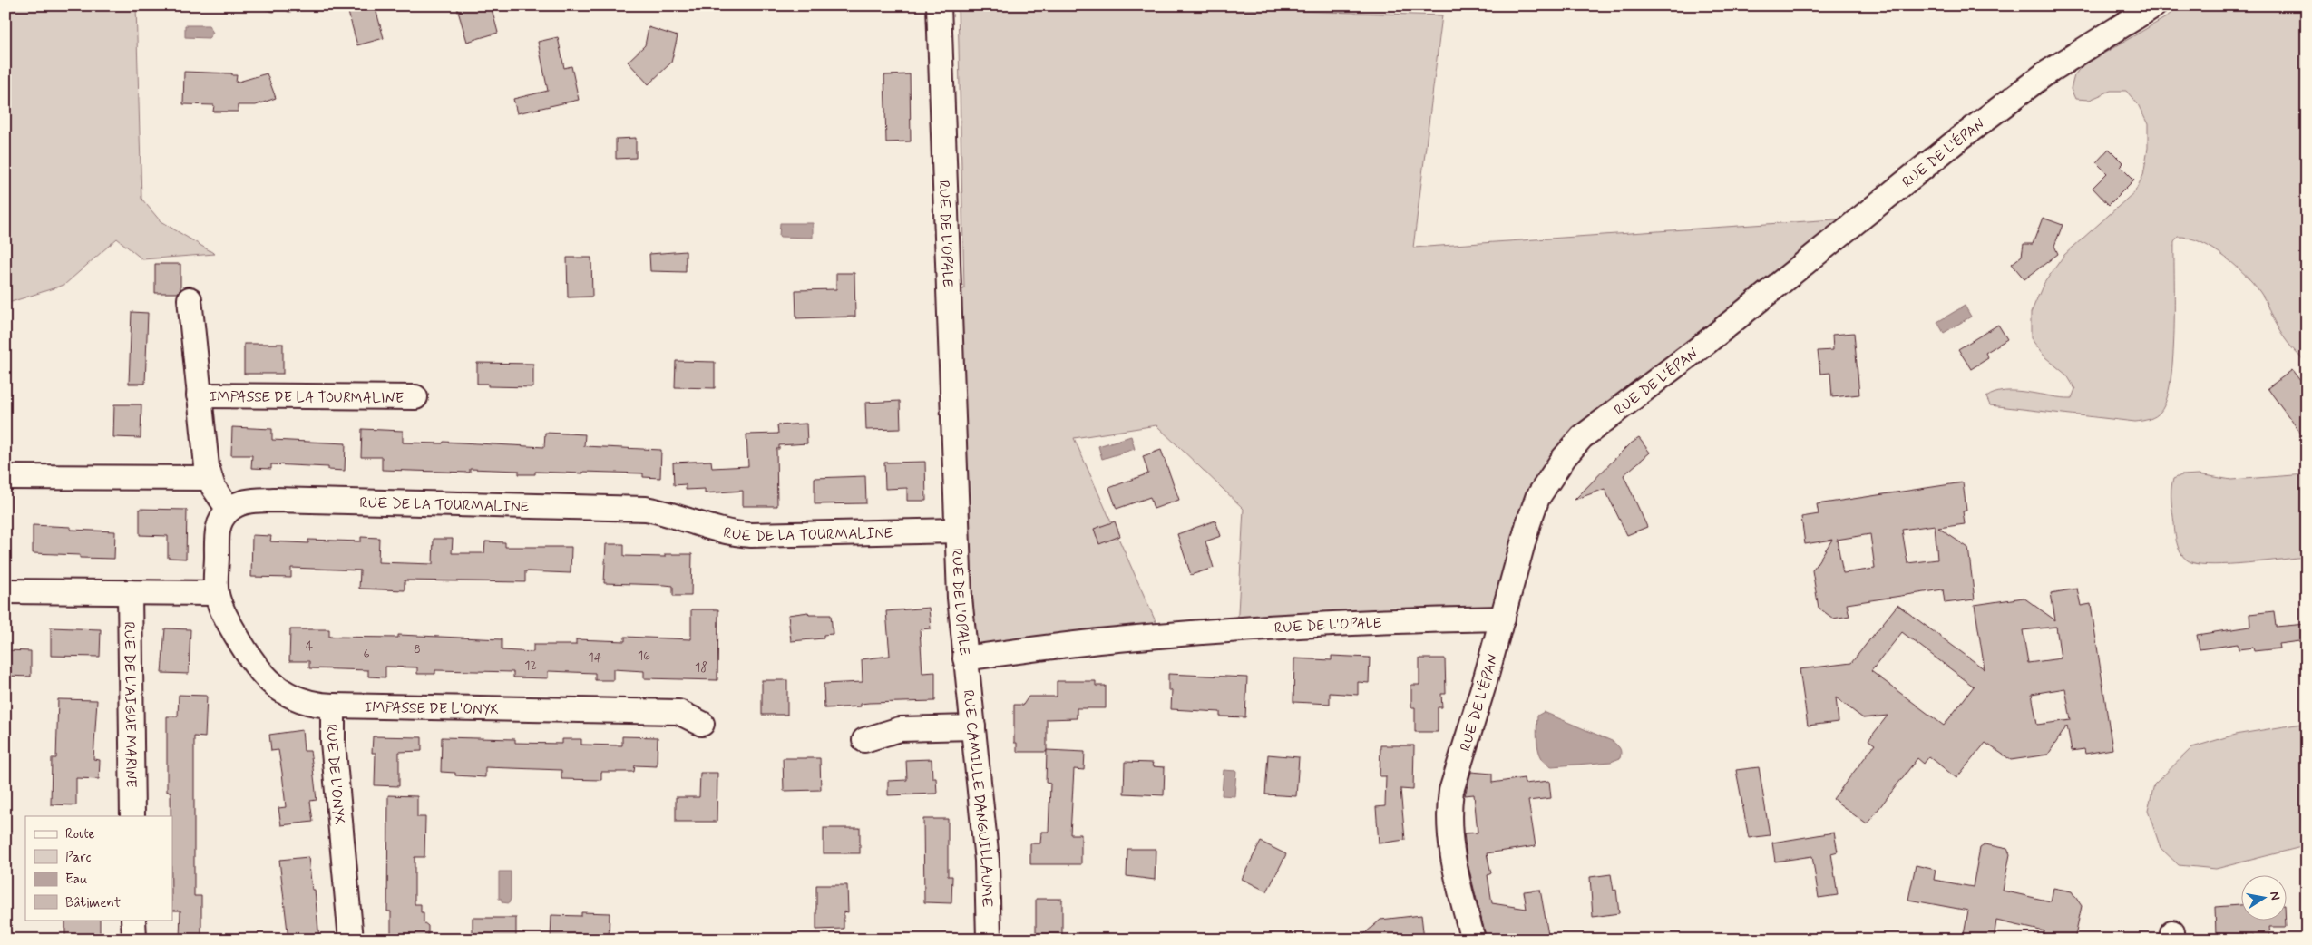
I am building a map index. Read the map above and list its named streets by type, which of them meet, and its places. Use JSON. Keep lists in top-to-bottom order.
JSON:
{
  "streets": {
    "street": [
      "RUE DE L'ÉPAN",
      "RUE DE L'OPALE",
      "IMPASSE DE LA TOURMALINE",
      "RUE DE LA TOURMALINE",
      "RUE DE L'AIGUE MARINE",
      "IMPASSE DE L'ONYX",
      "RUE DE L'ONYX",
      "RUE CAMILLE DANGUILLAUME"
    ]
  },
  "crossings": [
    ["RUE DE L'ÉPAN", "RUE DE L'OPALE"],
    ["RUE DE L'OPALE", "RUE DE LA TOURMALINE"],
    ["RUE DE L'OPALE", "RUE CAMILLE DANGUILLAUME"],
    ["IMPASSE DE LA TOURMALINE", "RUE DE LA TOURMALINE"],
    ["IMPASSE DE L'ONYX", "RUE DE L'ONYX"]
  ],
  "house_numbers": [
    "4",
    "8",
    "6",
    "16",
    "14",
    "12",
    "18"
  ],
  "legend": [
    "Route",
    "Parc",
    "Eau",
    "Bâtiment"
  ],
  "north": "right"
}
